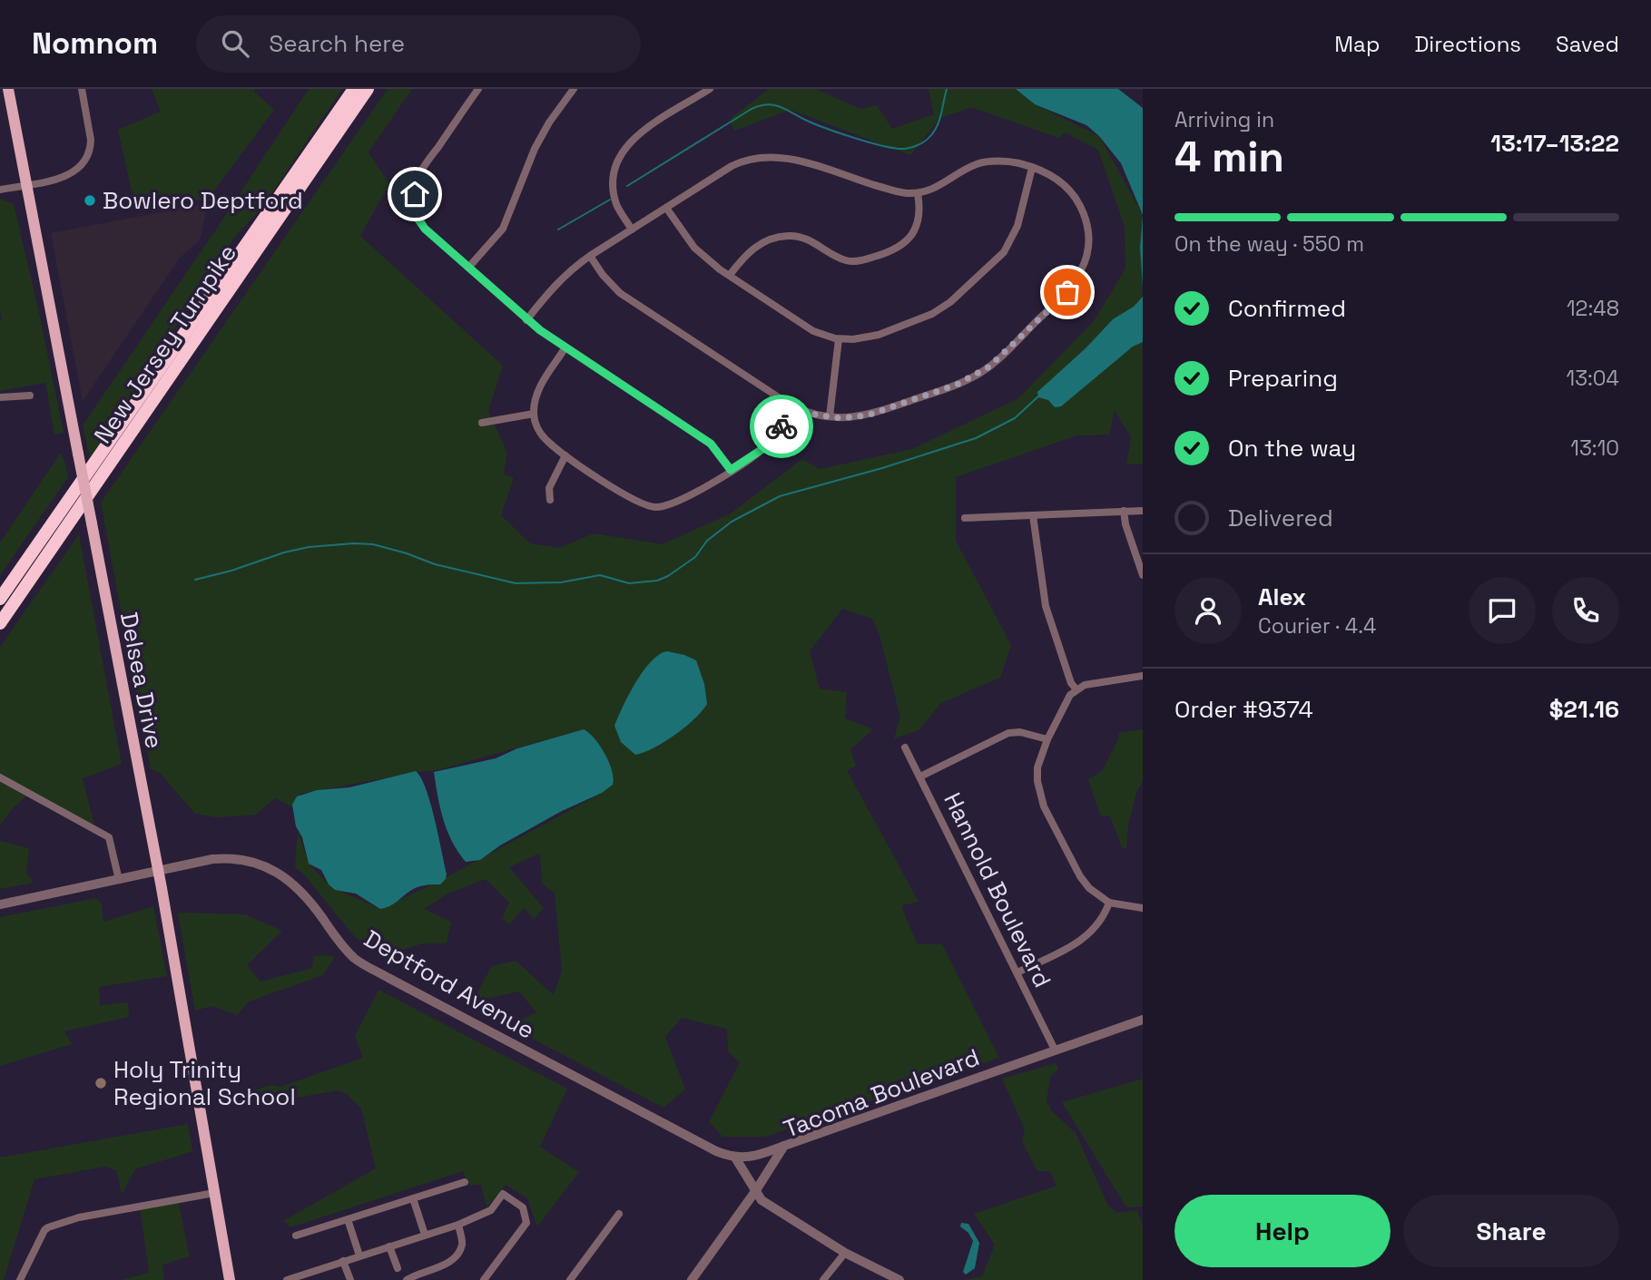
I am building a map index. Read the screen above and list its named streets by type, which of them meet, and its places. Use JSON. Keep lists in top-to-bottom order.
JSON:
{
  "streets": {
    "highway": ["New Jersey Turnpike"],
    "main road": ["Delsea Drive"],
    "street": ["Hannold Boulevard", "Deptford Avenue", "Tacoma Boulevard"]
  },
  "crossings": [
    ["Delsea Drive", "Deptford Avenue"],
    ["Hannold Boulevard", "Tacoma Boulevard"]
  ],
  "places": ["Bowlero Deptford", "Holy Trinity Regional School"],
  "page": {
    "header": "Nomnom",
    "search": "Search here",
    "nav": ["Map", "Directions", "Saved"],
    "heading": ["4 min", "Arriving in", "13:17–13:22"],
    "panel": [
      "Alex",
      "Courier · 4.4",
      "Order #9374",
      "$21.16"
    ],
    "bar": "On the way · 550 m",
    "list": [
      ["Confirmed", "12:48"],
      ["Preparing", "13:04"],
      ["On the way", "13:10"],
      "Delivered"
    ],
    "buttons": ["Help", "Share"]
  }
}
